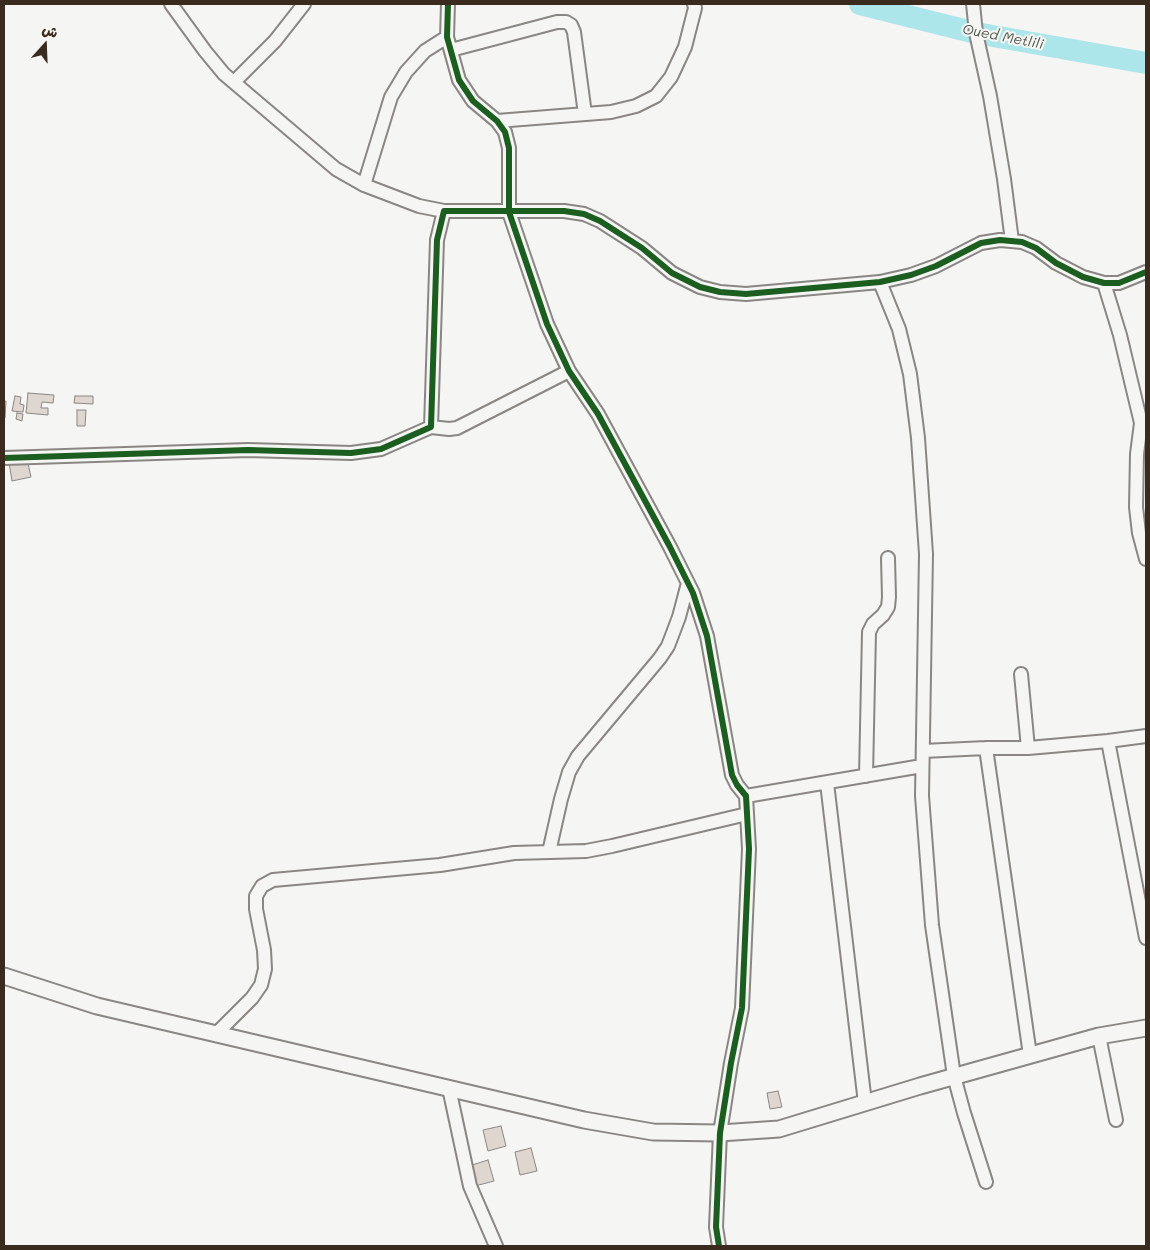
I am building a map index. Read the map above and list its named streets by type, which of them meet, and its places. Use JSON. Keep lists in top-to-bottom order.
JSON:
{
  "water": ["Oued Metlili"],
  "north": "top"
}
